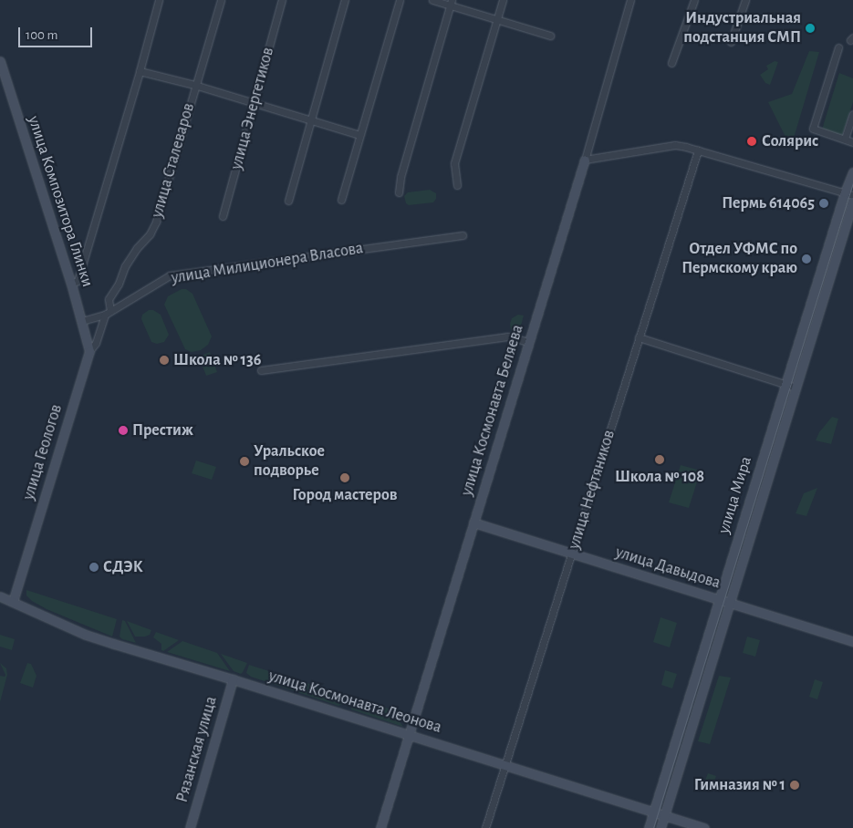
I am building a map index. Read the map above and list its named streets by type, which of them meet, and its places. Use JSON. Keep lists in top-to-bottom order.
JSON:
{
  "streets": {
    "main road": [
      "улица Композитора Глинки",
      "улица Космонавта Беляева",
      "улица Геологов",
      "улица Мира",
      "улица Давыдова",
      "улица Космонавта Леонова",
      "Рязанская улица"
    ],
    "street": [
      "улица Энергетиков",
      "улица Сталеваров",
      "улица Милиционера Власова",
      "улица Нефтяников"
    ]
  },
  "crossings": [
    ["улица Сталеваров", "улица Милиционера Власова"],
    ["улица Сталеваров", "улица Геологов"],
    ["улица Композитора Глинки", "улица Милиционера Власова"],
    ["улица Композитора Глинки", "улица Геологов"],
    ["улица Милиционера Власова", "улица Геологов"],
    ["улица Космонавта Беляева", "улица Давыдова"],
    ["улица Космонавта Беляева", "улица Космонавта Леонова"],
    ["улица Геологов", "улица Космонавта Леонова"],
    ["улица Нефтяников", "улица Давыдова"],
    ["улица Нефтяников", "улица Космонавта Леонова"],
    ["улица Мира", "улица Давыдова"],
    ["улица Мира", "улица Космонавта Леонова"],
    ["улица Космонавта Леонова", "Рязанская улица"]
  ],
  "places": [
    "Индустриальная подстанция СМП",
    "Солярис",
    "Пермь 614065",
    "Отдел УФМС по Пермскому краю",
    "Школа № 136",
    "Престиж",
    "Школа № 108",
    "Уральское подворье",
    "Город мастеров",
    "СДЭК",
    "Гимназия № 1"
  ],
  "scale_bar": "100 m"
}
